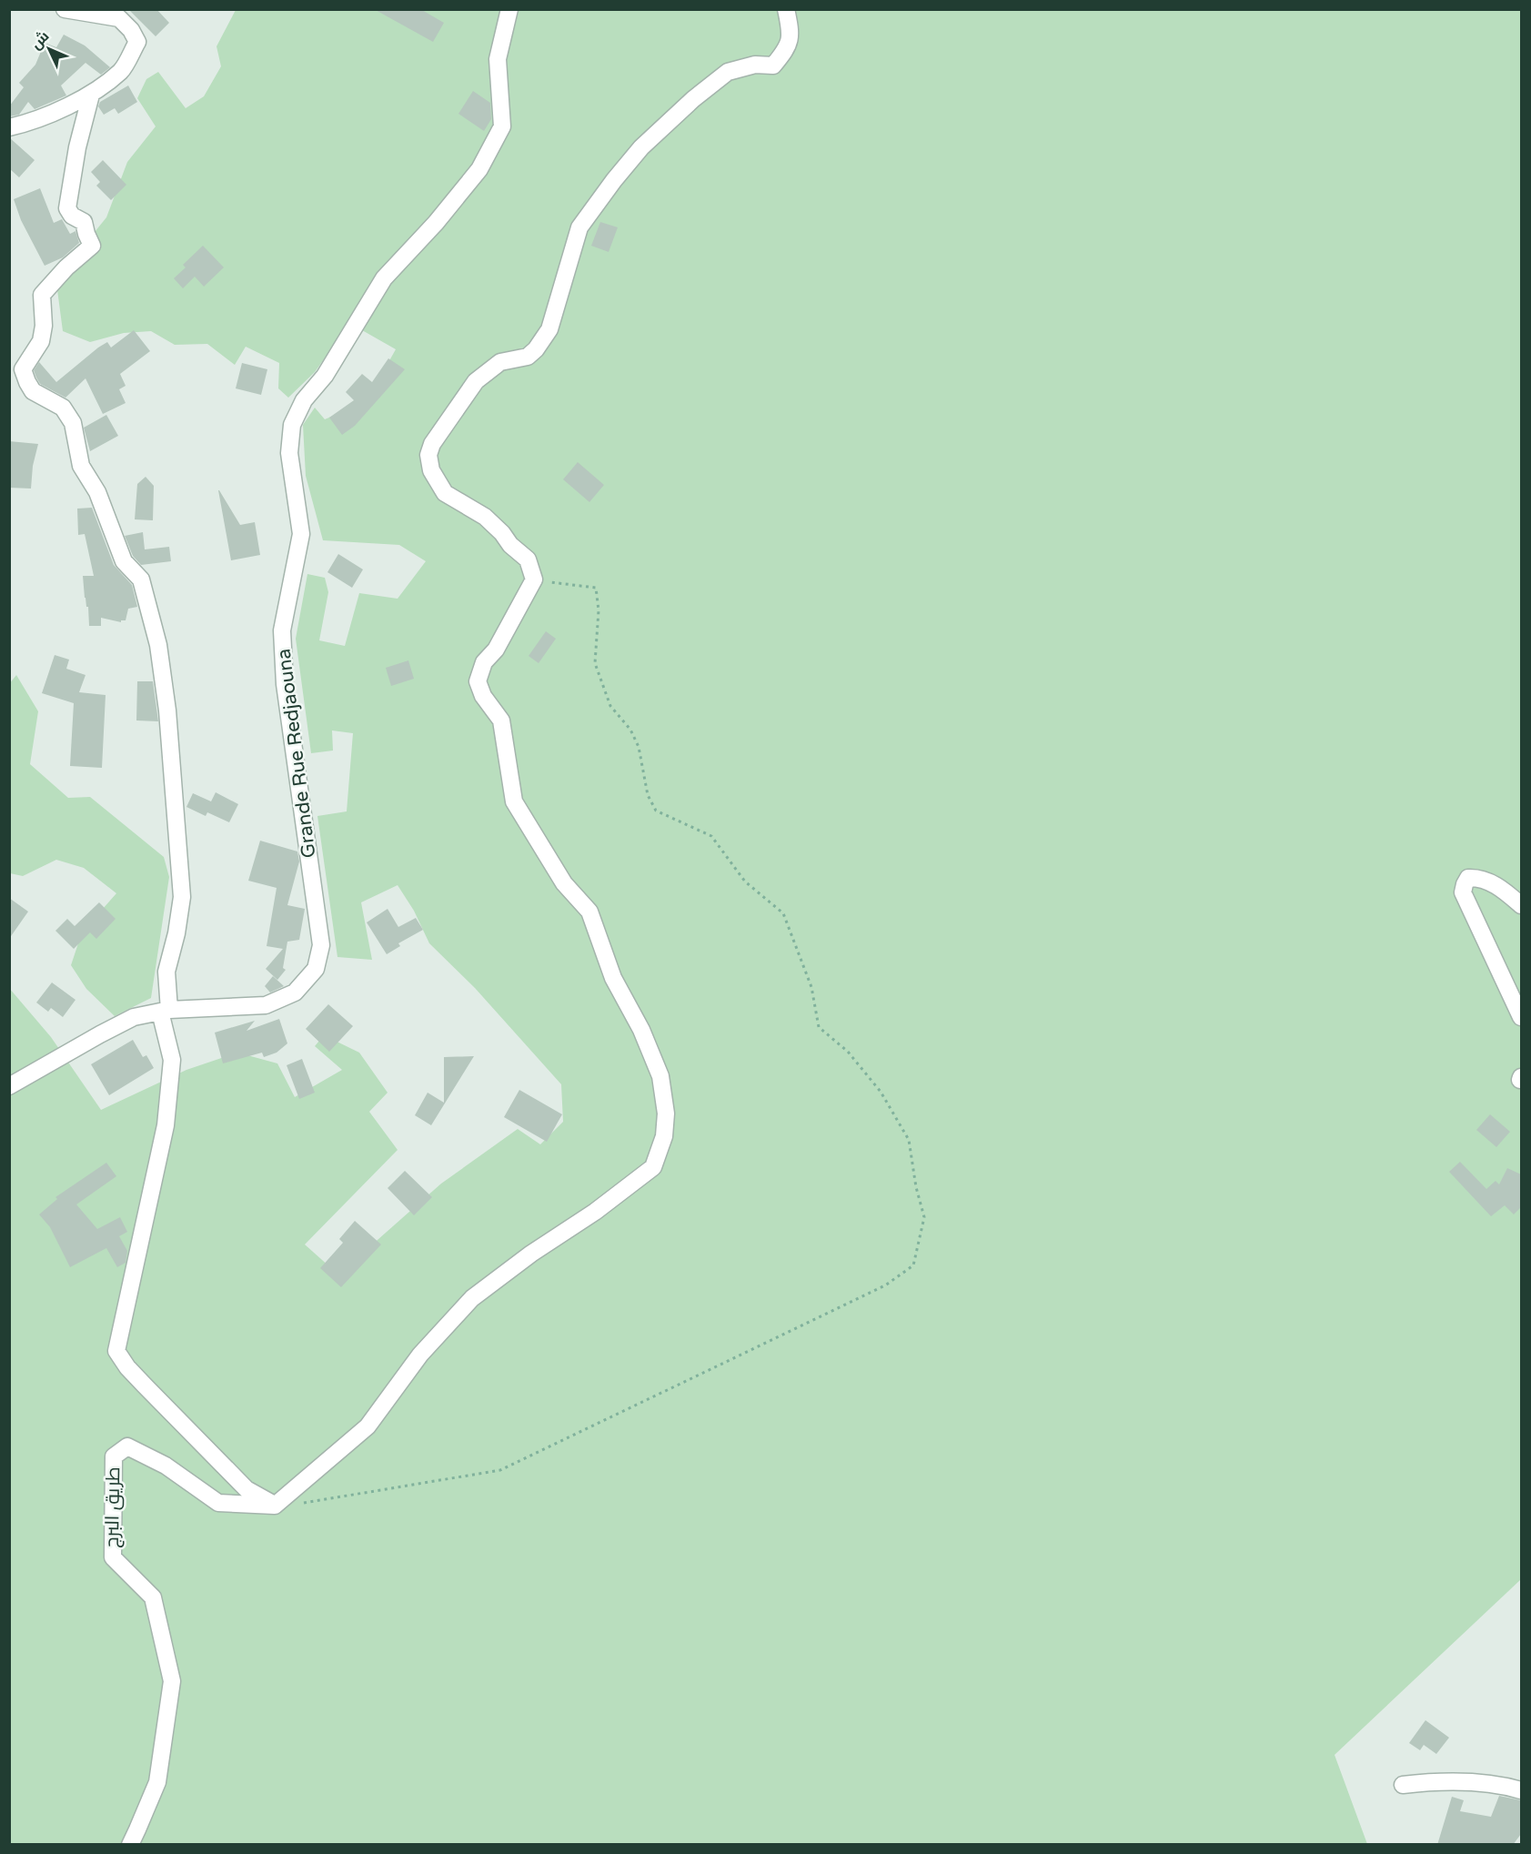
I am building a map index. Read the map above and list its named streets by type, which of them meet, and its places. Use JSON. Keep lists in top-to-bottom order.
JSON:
{
  "streets": {
    "street": ["Grande Rue Redjaouna", "طريق البرج"]
  },
  "north": "top left"
}
